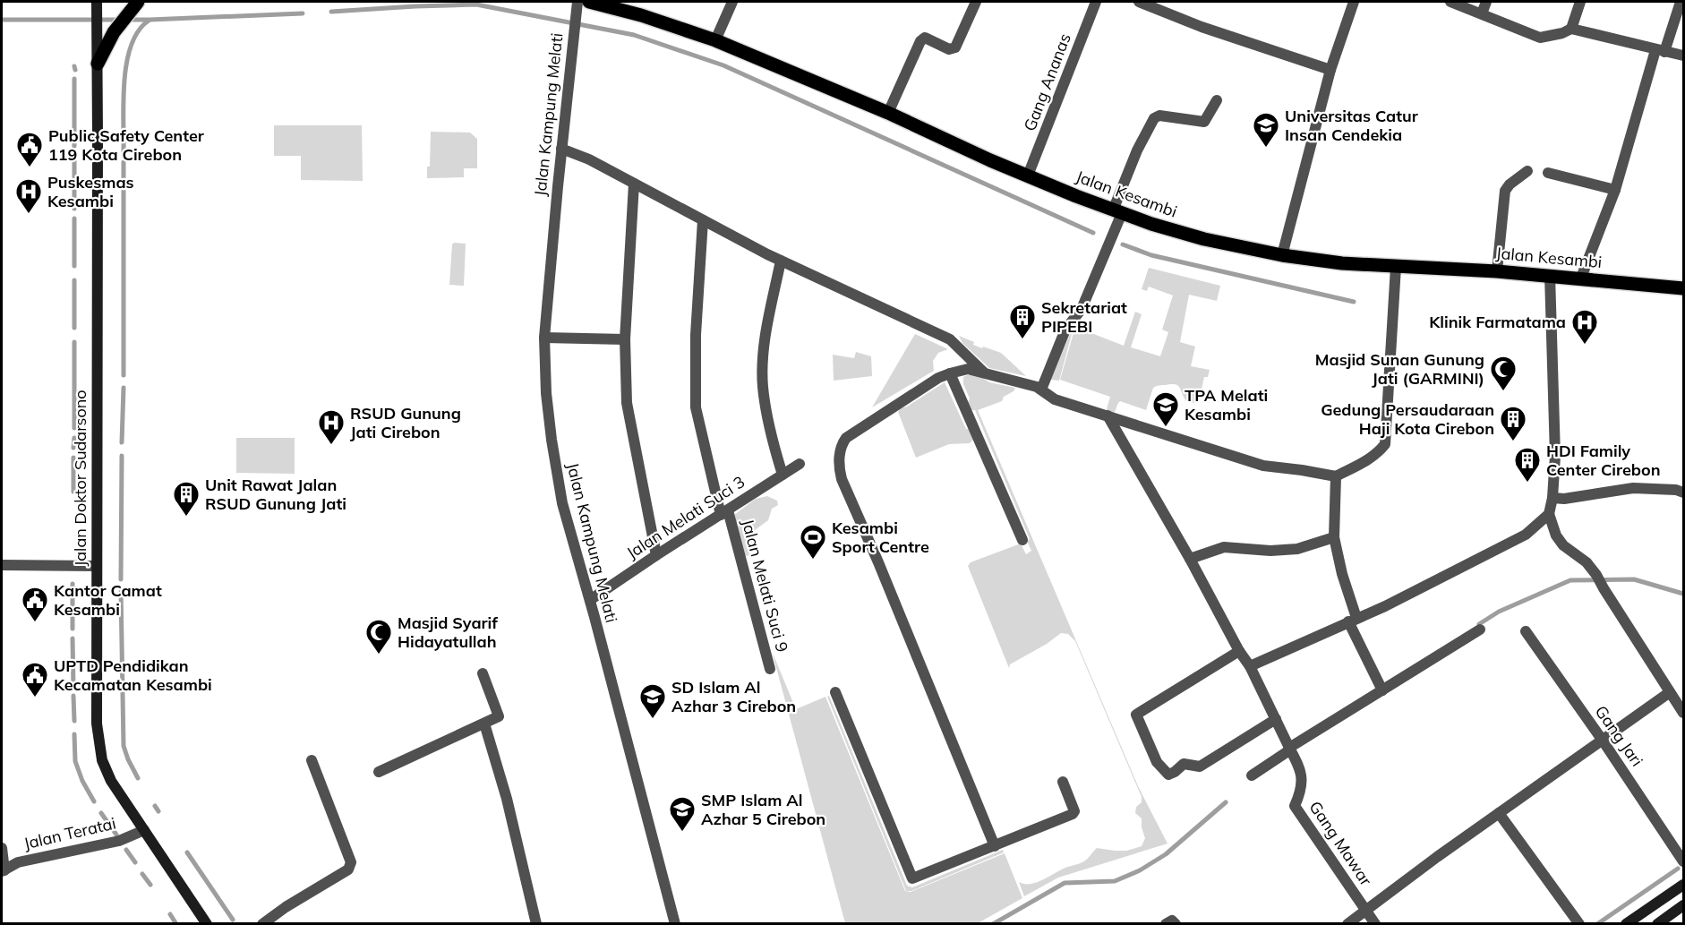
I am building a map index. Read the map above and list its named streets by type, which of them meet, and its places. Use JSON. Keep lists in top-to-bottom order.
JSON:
{
  "streets": {
    "main road": ["Jalan Kesambi"],
    "street": [
      "Gang Ananas",
      "Jalan Kampung Melati",
      "Jalan Doktor Sudarsono",
      "Jalan Melati Suci 3",
      "Jalan Melati Suci 9",
      "Gang Jari",
      "Jalan Teratai",
      "Gang Mawar"
    ]
  },
  "crossings": [
    ["Gang Ananas", "Jalan Kesambi"],
    ["Jalan Kampung Melati", "Jalan Melati Suci 3"],
    ["Jalan Doktor Sudarsono", "Jalan Teratai"],
    ["Jalan Melati Suci 3", "Jalan Melati Suci 9"]
  ],
  "places": {
    "school or university": [
      "Universitas Catur Insan Cendekia",
      "TPA Melati Kesambi",
      "SD Islam Al Azhar 3 Cirebon",
      "SMP Islam Al Azhar 5 Cirebon"
    ],
    "public building": ["Public Safety Center 119 Kota Cirebon", "Kantor Camat Kesambi", "UPTD Pendidikan Kecamatan Kesambi"],
    "hospital": ["Puskesmas Kesambi", "Klinik Farmatama", "RSUD Gunung Jati Cirebon"],
    "building": [
      "Sekretariat PIPEBI",
      "Gedung Persaudaraan Haji Kota Cirebon",
      "HDI Family Center Cirebon",
      "Unit Rawat Jalan RSUD Gunung Jati"
    ],
    "mosque": ["Masjid Sunan Gunung Jati (GARMINI)", "Masjid Syarif Hidayatullah"],
    "sports": ["Kesambi Sport Centre"]
  }
}
